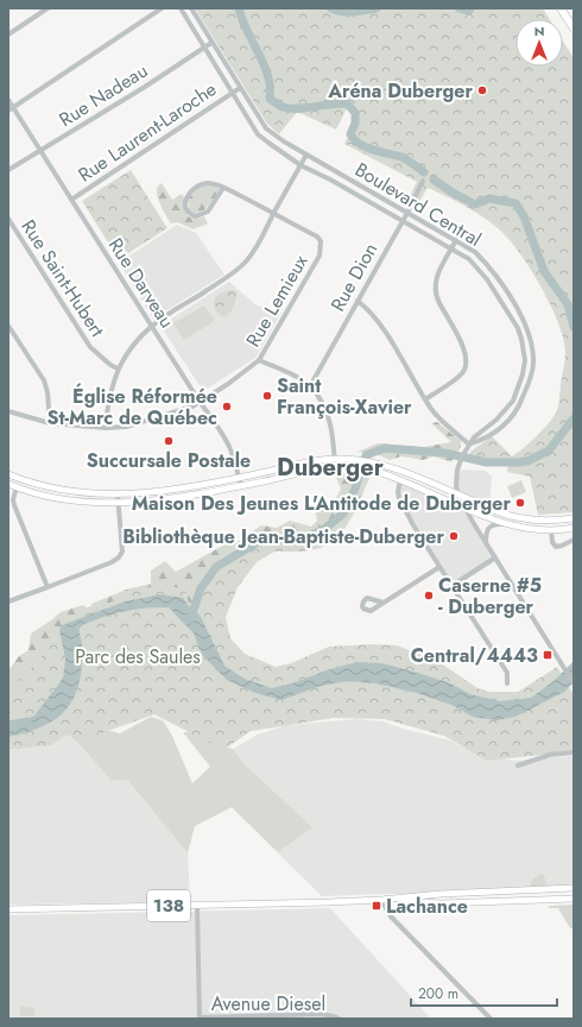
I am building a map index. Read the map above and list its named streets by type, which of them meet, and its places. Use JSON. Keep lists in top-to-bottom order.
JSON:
{
  "streets": {
    "main road": ["138"],
    "street": [
      "Rue Nadeau",
      "Rue Laurent-Laroche",
      "Boulevard Central",
      "Rue Dion",
      "Rue Saint-Hubert",
      "Rue Darveau",
      "Rue Lemieux",
      "Avenue Diesel"
    ]
  },
  "crossings": [
    ["Rue Nadeau", "Boulevard Central"],
    ["Rue Nadeau", "Rue Darveau"],
    ["Rue Laurent-Laroche", "Boulevard Central"],
    ["Rue Laurent-Laroche", "Rue Darveau"],
    ["Boulevard Central", "Rue Dion"],
    ["Rue Darveau", "Rue Lemieux"]
  ],
  "districts": ["Duberger"],
  "parks": ["Parc des Saules"],
  "places": {
    "other": [
      "Aréna Duberger",
      "Saint François-Xavier",
      "Église Réformée St-Marc de Québec",
      "Succursale Postale",
      "Maison Des Jeunes L'Antitode de Duberger",
      "Bibliothèque Jean-Baptiste-Duberger",
      "Caserne #5 - Duberger"
    ],
    "transit": ["Central/4443", "Lachance"]
  },
  "scale_bar": "200 m",
  "north": "top"
}
